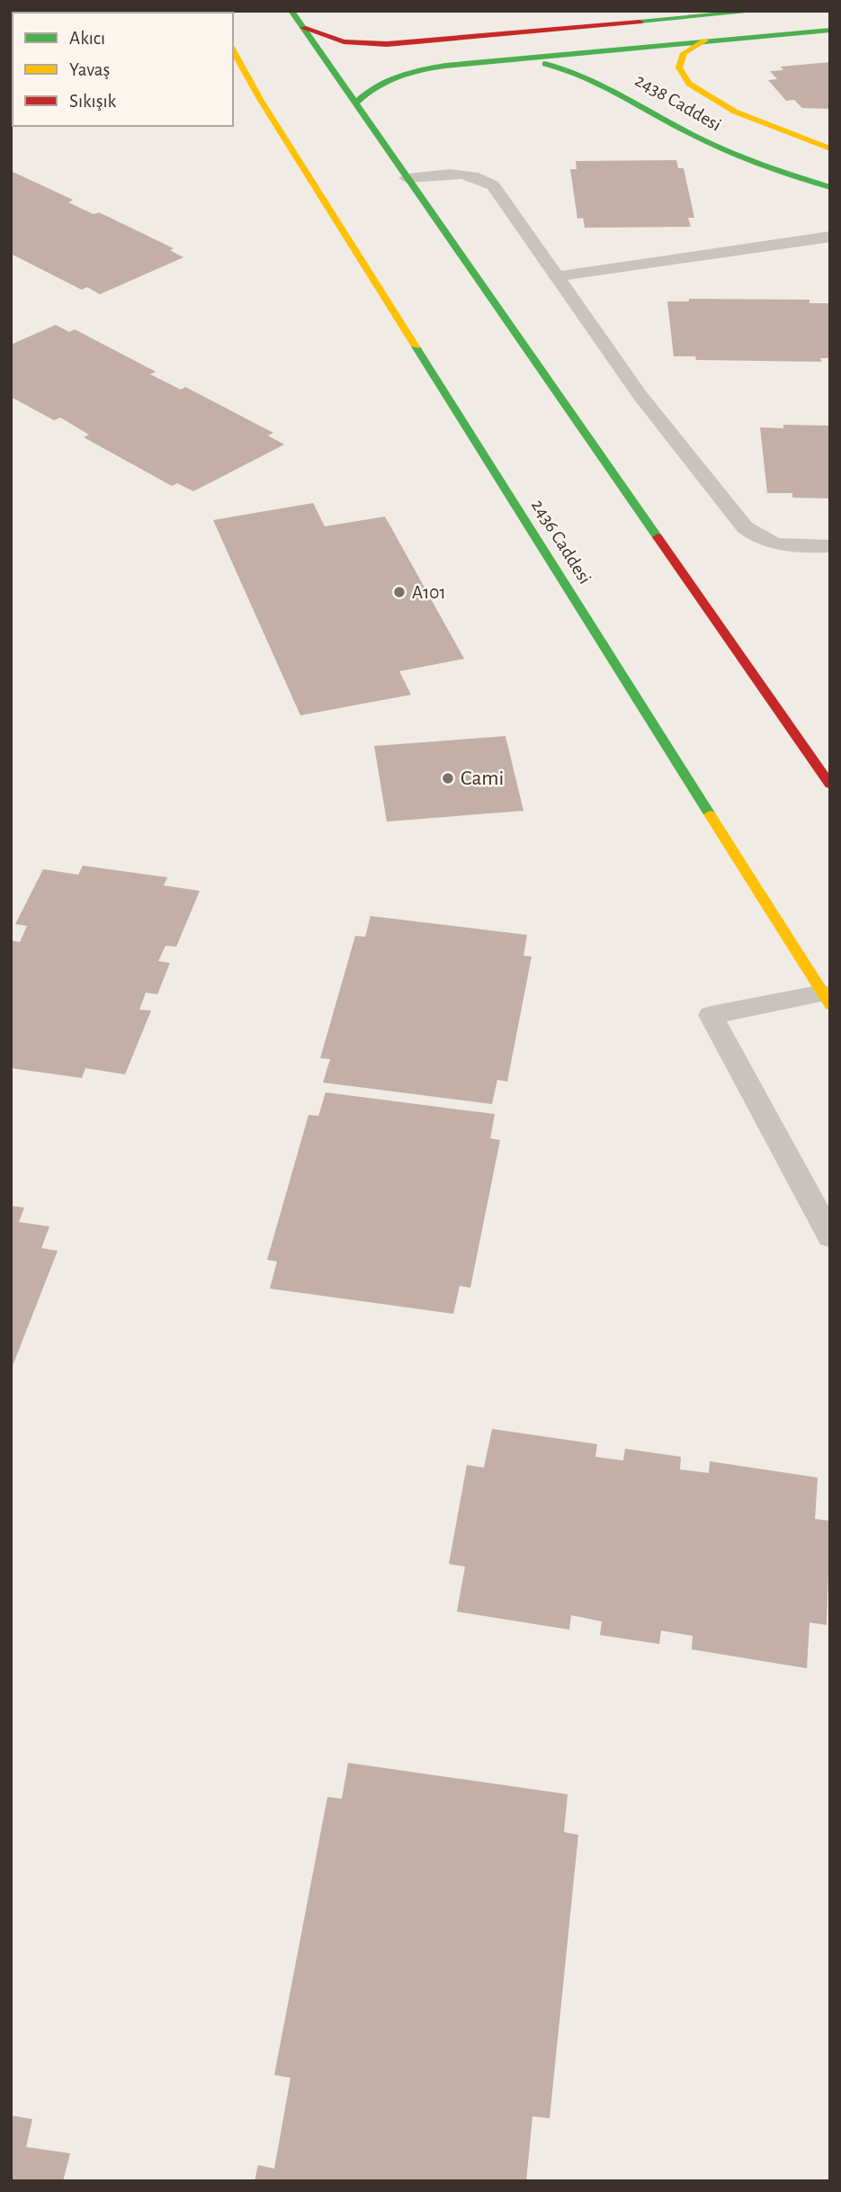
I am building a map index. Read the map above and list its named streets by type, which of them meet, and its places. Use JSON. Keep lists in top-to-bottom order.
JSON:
{
  "streets": {
    "street": ["2438 Caddesi", "2436 Caddesi"]
  },
  "places": ["A101", "Cami"],
  "legend": ["Akıcı", "Yavaş", "Sıkışık"]
}
